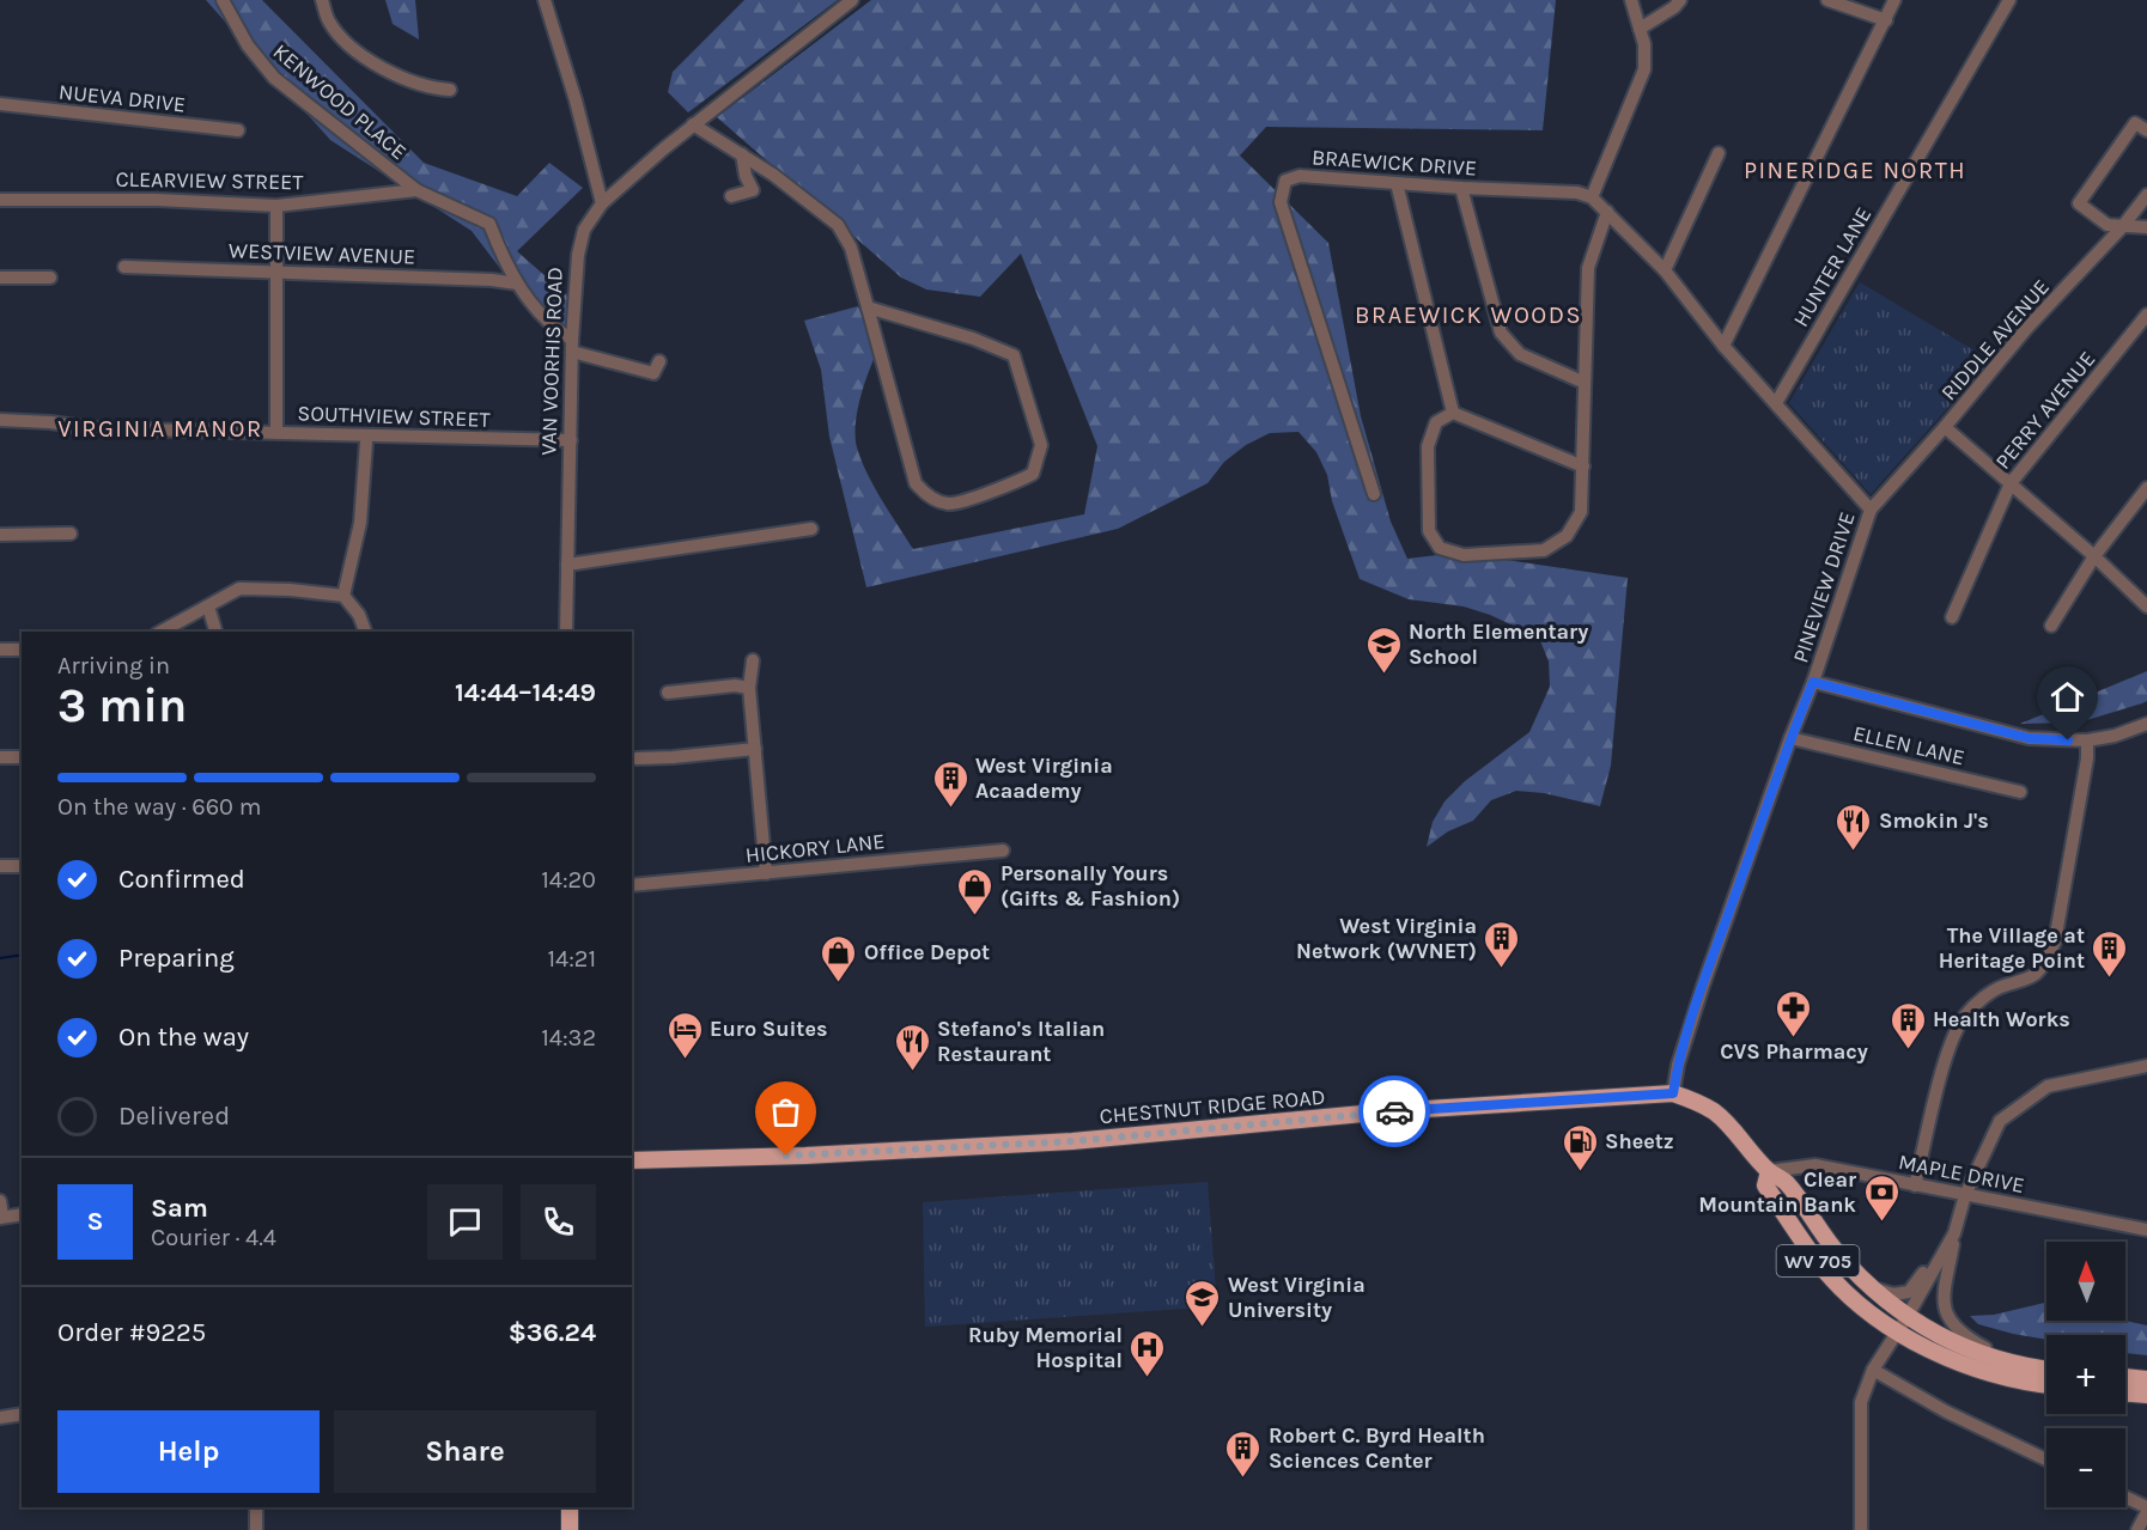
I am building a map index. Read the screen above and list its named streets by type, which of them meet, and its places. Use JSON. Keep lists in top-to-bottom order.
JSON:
{
  "streets": {
    "main road": ["CHESTNUT RIDGE ROAD", "WV 705"],
    "street": [
      "NUEVA DRIVE",
      "KENWOOD PLACE",
      "BRAEWICK DRIVE",
      "CLEARVIEW STREET",
      "WESTVIEW AVENUE",
      "HUNTER LANE",
      "RIDDLE AVENUE",
      "VAN VOORHIS ROAD",
      "PERRY AVENUE",
      "SOUTHVIEW STREET",
      "PINEVIEW DRIVE",
      "ELLEN LANE",
      "HICKORY LANE",
      "MAPLE DRIVE"
    ]
  },
  "crossings": [
    ["KENWOOD PLACE", "CLEARVIEW STREET"],
    ["KENWOOD PLACE", "WESTVIEW AVENUE"],
    ["KENWOOD PLACE", "VAN VOORHIS ROAD"],
    ["HUNTER LANE", "PINEVIEW DRIVE"],
    ["RIDDLE AVENUE", "PINEVIEW DRIVE"],
    ["VAN VOORHIS ROAD", "SOUTHVIEW STREET"],
    ["PINEVIEW DRIVE", "ELLEN LANE"],
    ["PINEVIEW DRIVE", "CHESTNUT RIDGE ROAD"],
    ["CHESTNUT RIDGE ROAD", "MAPLE DRIVE"],
    ["CHESTNUT RIDGE ROAD", "WV 705"]
  ],
  "districts": ["PINERIDGE NORTH", "BRAEWICK WOODS", "VIRGINIA MANOR"],
  "places": {
    "school or university": ["North Elementary School", "West Virginia University"],
    "building": [
      "West Virginia Acaademy",
      "West Virginia Network (WVNET)",
      "The Village at Heritage Point",
      "Health Works",
      "Robert C. Byrd Health Sciences Center"
    ],
    "restaurant": ["Smokin J's", "Stefano's Italian Restaurant"],
    "shop": ["Personally Yours (Gifts & Fashion)", "Office Depot"],
    "pharmacy": ["CVS Pharmacy"],
    "hotel": ["Euro Suites"],
    "fuel station": ["Sheetz"],
    "bank": ["Clear Mountain Bank"],
    "hospital": ["Ruby Memorial Hospital"]
  },
  "north": "top",
  "page": {
    "heading": ["3 min", "Arriving in", "14:44–14:49"],
    "panel": [
      "Sam",
      "Courier · 4.4",
      "Order #9225",
      "$36.24"
    ],
    "bar": "On the way · 660 m",
    "list": [
      ["Confirmed", "14:20"],
      ["Preparing", "14:21"],
      ["On the way", "14:32"],
      "Delivered"
    ],
    "round": "S",
    "map_buttons": ["+", "−"],
    "buttons": ["Help", "Share"]
  }
}
